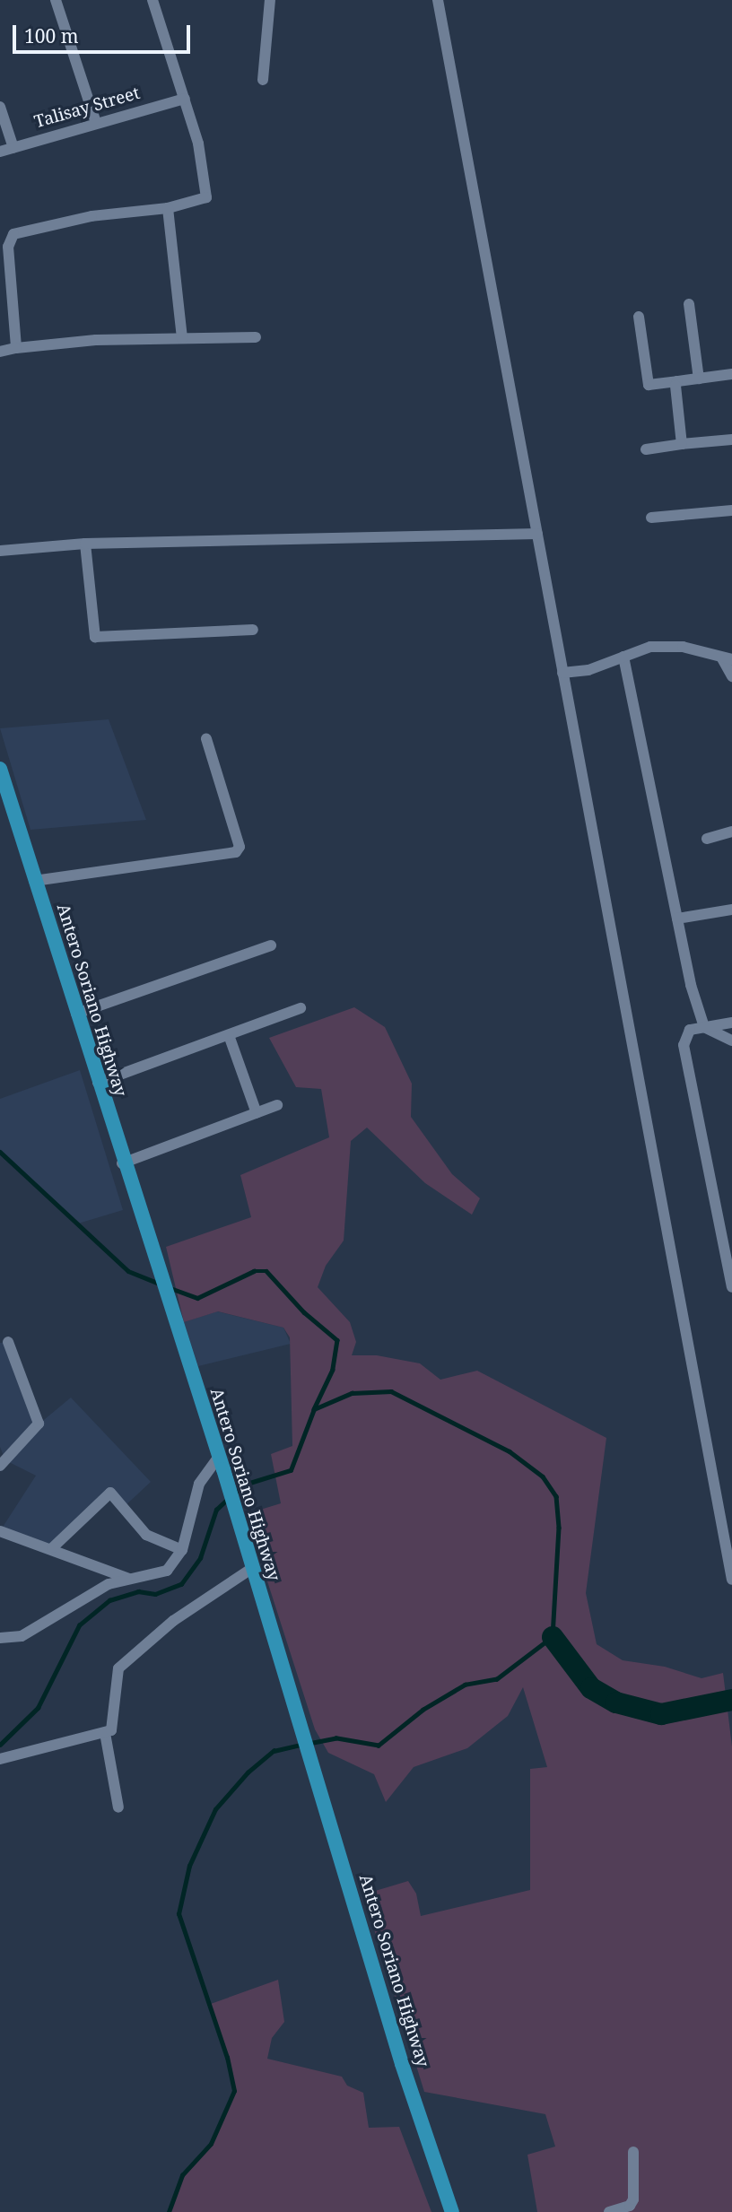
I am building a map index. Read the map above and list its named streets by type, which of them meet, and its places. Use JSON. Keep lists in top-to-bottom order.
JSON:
{
  "streets": {
    "main road": ["Antero Soriano Highway"],
    "street": ["Talisay Street"]
  },
  "scale_bar": "100 m"
}
